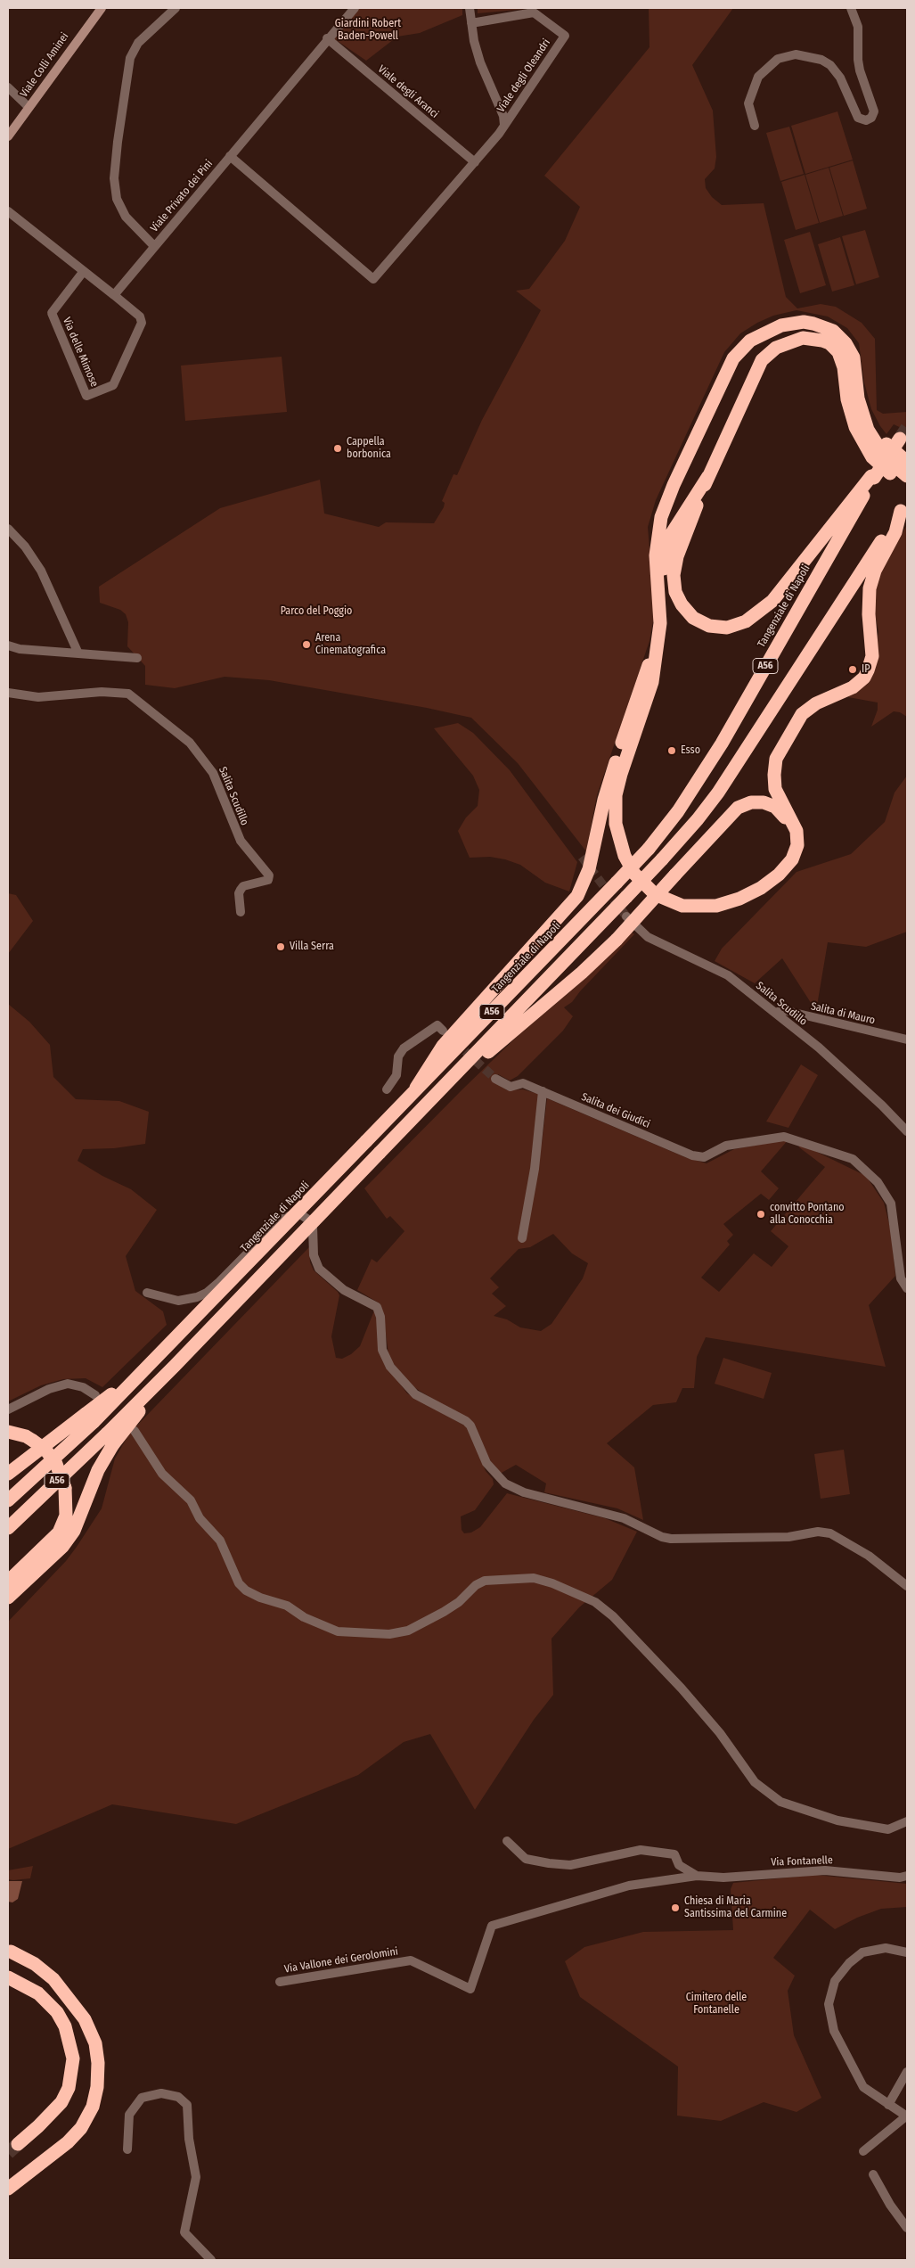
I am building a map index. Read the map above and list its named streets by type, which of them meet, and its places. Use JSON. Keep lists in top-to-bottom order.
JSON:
{
  "streets": {
    "highway": ["Tangenziale di Napoli", "A56"],
    "main road": ["Viale Colli Aminei"],
    "street": [
      "Viale degli Oleandri",
      "Viale degli Aranci",
      "Viale Privato dei Pini",
      "Via delle Mimose",
      "Salita Scudillo",
      "Salita di Mauro",
      "Salita dei Giudici",
      "Via Fontanelle",
      "Via Vallone dei Gerolomini"
    ]
  },
  "crossings": [
    ["Viale degli Oleandri", "Viale degli Aranci"],
    ["Viale degli Oleandri", "Viale Privato dei Pini"],
    ["Viale degli Aranci", "Viale Privato dei Pini"],
    ["Viale Privato dei Pini", "Via delle Mimose"],
    ["Tangenziale di Napoli", "A56"],
    ["Salita Scudillo", "Salita di Mauro"],
    ["Via Fontanelle", "Via Vallone dei Gerolomini"]
  ],
  "parks": ["Giardini Robert Baden-Powell", "Parco del Poggio", "Cimitero delle Fontanelle"],
  "places": [
    "Cappella borbonica",
    "Arena Cinematografica",
    "IP",
    "Esso",
    "Villa Serra",
    "convitto Pontano alla Conocchia",
    "Chiesa di Maria Santissima del Carmine"
  ]
}
